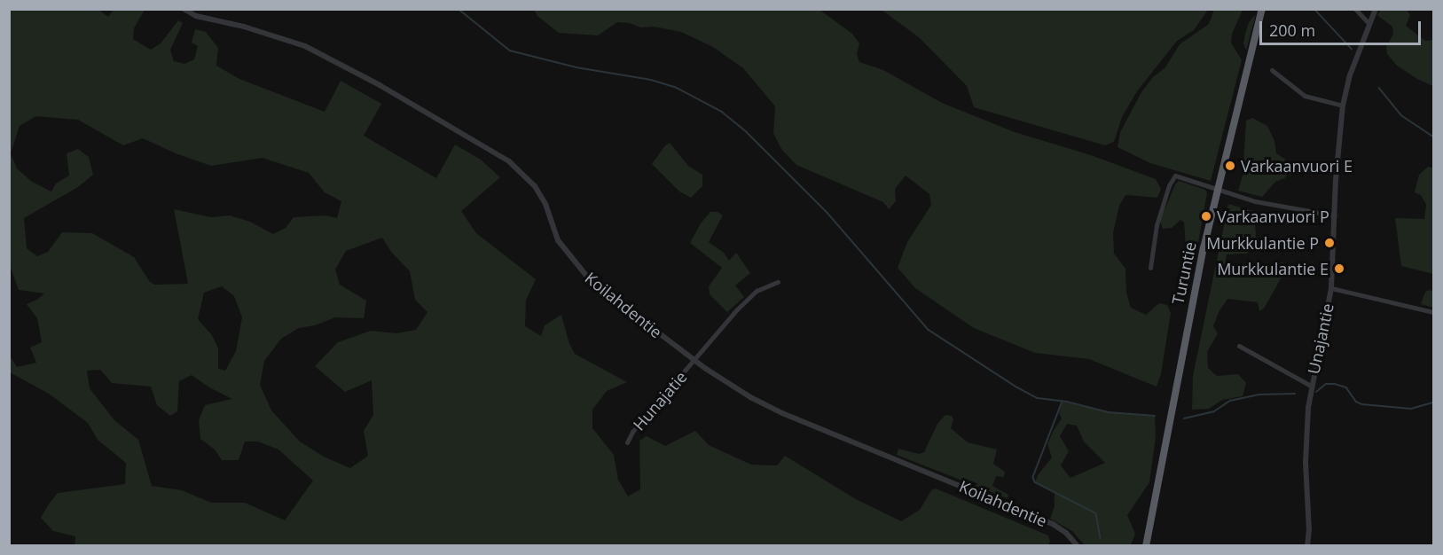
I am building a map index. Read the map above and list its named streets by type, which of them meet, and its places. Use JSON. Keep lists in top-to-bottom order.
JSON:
{
  "streets": {
    "highway": ["Turuntie"],
    "street": ["Koilahdentie", "Unajantie", "Hunajatie"]
  },
  "crossings": [
    ["Koilahdentie", "Hunajatie"]
  ],
  "places": [
    "Varkaanvuori E",
    "Varkaanvuori P",
    "Murkkulantie P",
    "Murkkulantie E"
  ],
  "scale_bar": "200 m"
}
